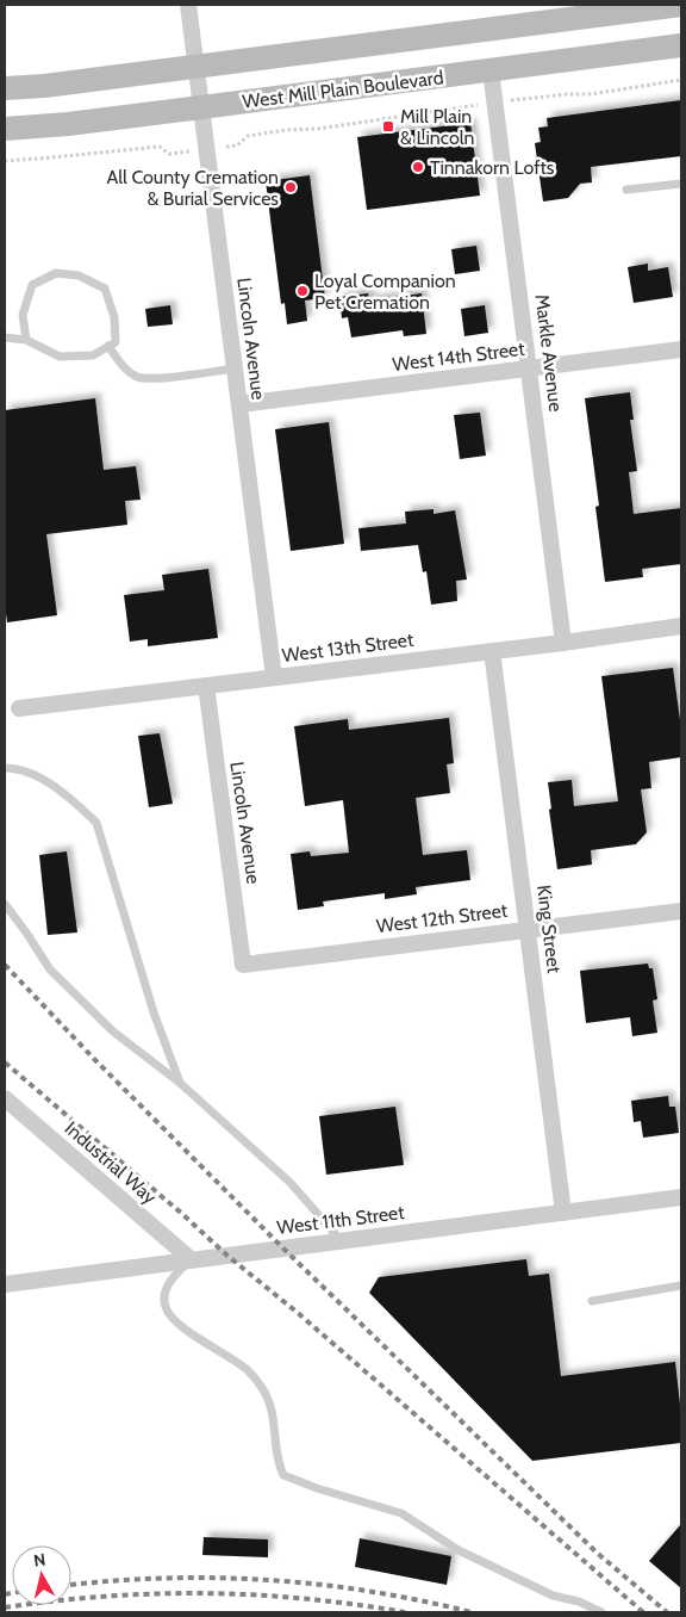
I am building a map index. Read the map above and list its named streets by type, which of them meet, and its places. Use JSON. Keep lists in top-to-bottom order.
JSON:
{
  "streets": {
    "main road": ["West Mill Plain Boulevard"],
    "street": [
      "Lincoln Avenue",
      "Markle Avenue",
      "West 14th Street",
      "West 13th Street",
      "West 12th Street",
      "King Street",
      "Industrial Way",
      "West 11th Street"
    ]
  },
  "crossings": [
    ["West Mill Plain Boulevard", "Lincoln Avenue"],
    ["West Mill Plain Boulevard", "Markle Avenue"],
    ["Lincoln Avenue", "West 14th Street"],
    ["Lincoln Avenue", "West 13th Street"],
    ["Lincoln Avenue", "West 12th Street"],
    ["Markle Avenue", "West 14th Street"],
    ["Markle Avenue", "West 13th Street"],
    ["West 13th Street", "King Street"],
    ["West 12th Street", "King Street"],
    ["King Street", "West 11th Street"],
    ["Industrial Way", "West 11th Street"]
  ],
  "places": {
    "transit": ["Mill Plain & Lincoln"],
    "other": ["Tinnakorn Lofts", "All County Cremation & Burial Services", "Loyal Companion Pet Cremation"]
  },
  "north": "top"
}
